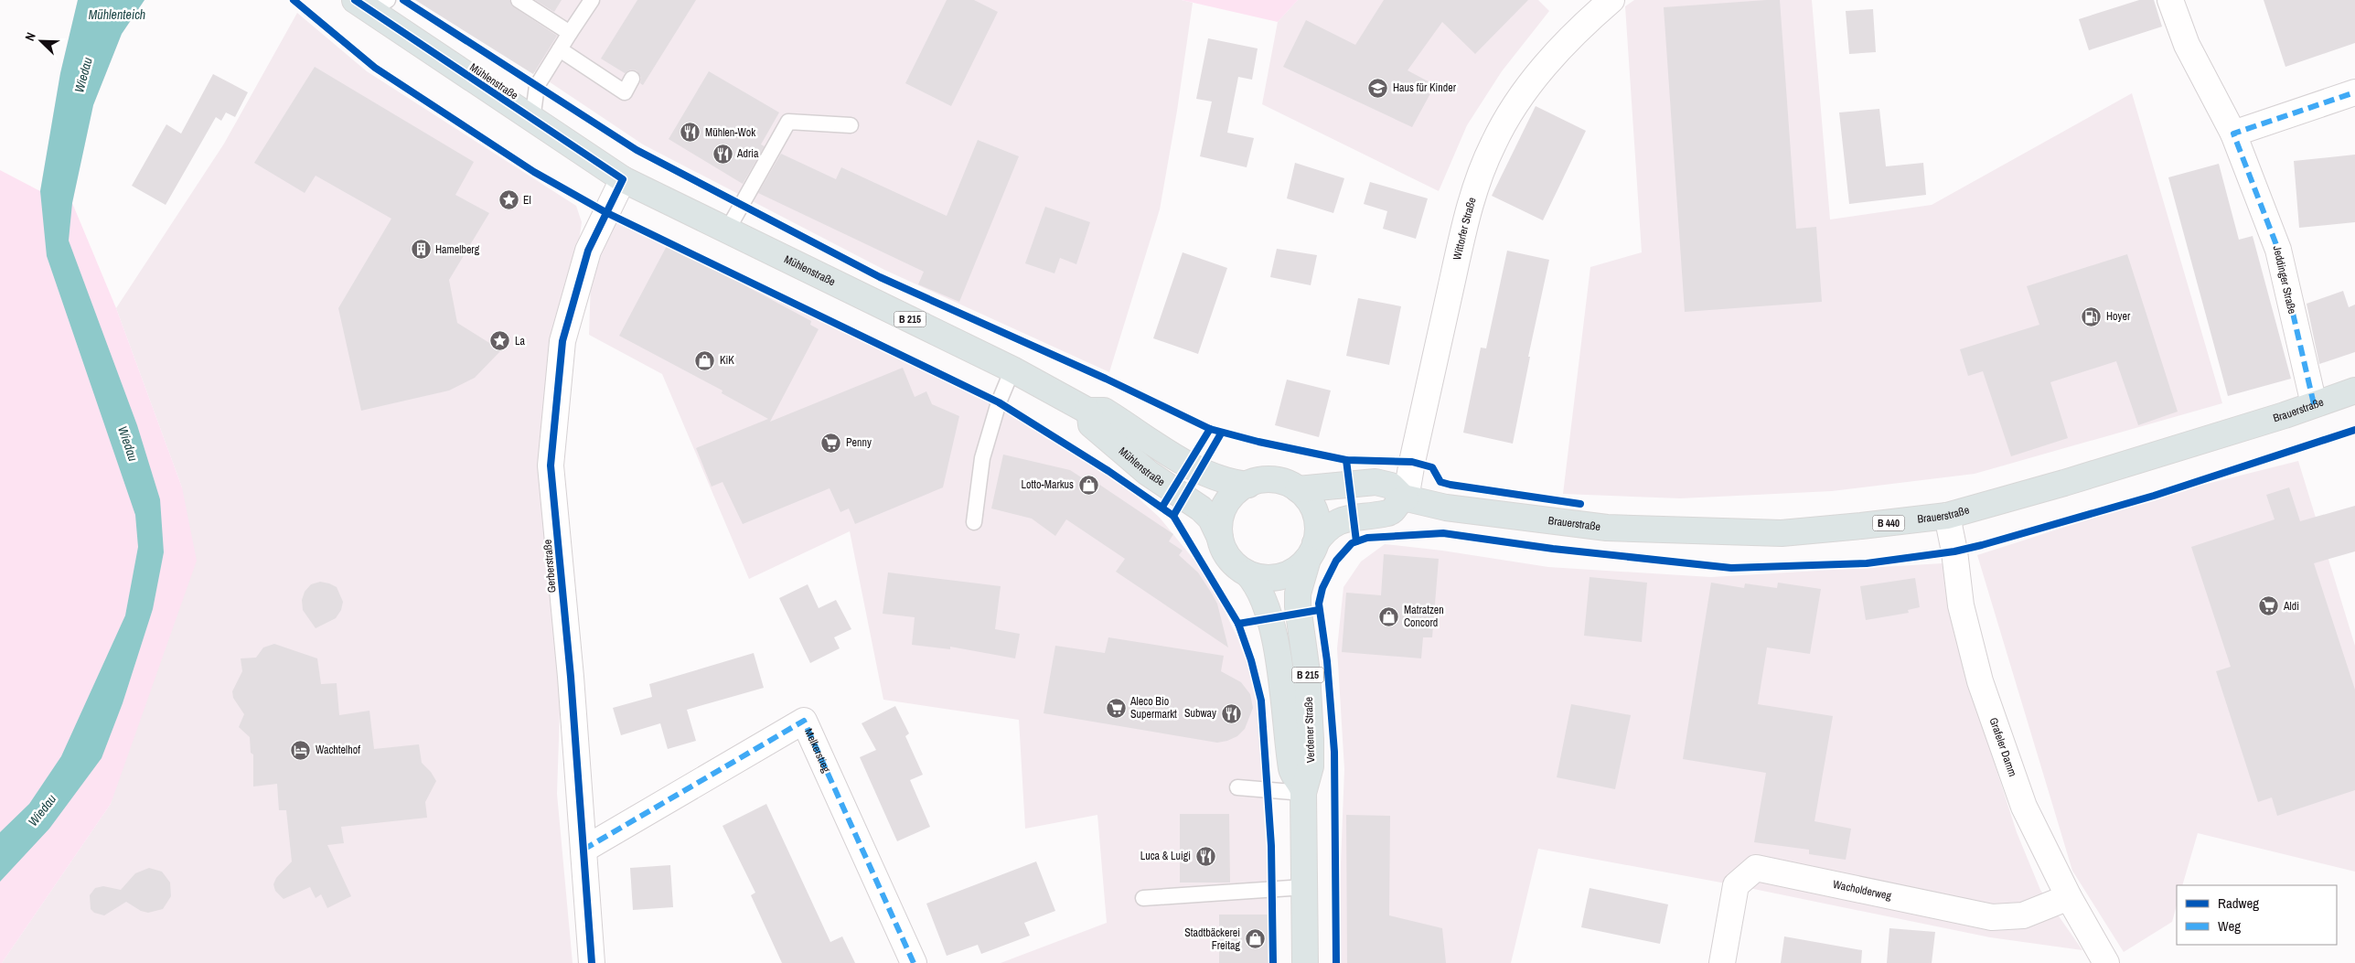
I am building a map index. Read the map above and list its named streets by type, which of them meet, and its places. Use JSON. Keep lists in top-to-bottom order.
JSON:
{
  "streets": {
    "main road": [
      "Mühlenstraße",
      "B 215",
      "Brauerstraße",
      "B 440",
      "Verdener Straße"
    ],
    "street": [
      "Wittorfer Straße",
      "Jeddinger Straße",
      "Gerberstraße",
      "Grafeler Damm",
      "Melkerstieg",
      "Wacholderweg"
    ]
  },
  "crossings": [
    ["Mühlenstraße", "Brauerstraße"],
    ["Mühlenstraße", "Gerberstraße"],
    ["Mühlenstraße", "Verdener Straße"],
    ["Wittorfer Straße", "Brauerstraße"],
    ["Jeddinger Straße", "Brauerstraße"],
    ["Brauerstraße", "Verdener Straße"],
    ["Brauerstraße", "Grafeler Damm"],
    ["Gerberstraße", "Melkerstieg"],
    ["Grafeler Damm", "Wacholderweg"]
  ],
  "water": ["Mühlenteich", "Wiedau"],
  "places": {
    "school or university": ["Haus für Kinder"],
    "restaurant": [
      "Mühlen-Wok",
      "Adria",
      "Subway",
      "Luca & Luigi"
    ],
    "place": ["El", "La"],
    "building": ["Hamelberg"],
    "fuel station": ["Hoyer"],
    "shop": [
      "KiK",
      "Lotto-Markus",
      "Matratzen Concord",
      "Stadtbäckerei Freitag"
    ],
    "supermarket": ["Penny", "Aldi", "Aleco Bio Supermarkt"],
    "hotel": ["Wachtelhof"]
  },
  "legend": ["Radweg", "Weg"],
  "north": "top left"
}
